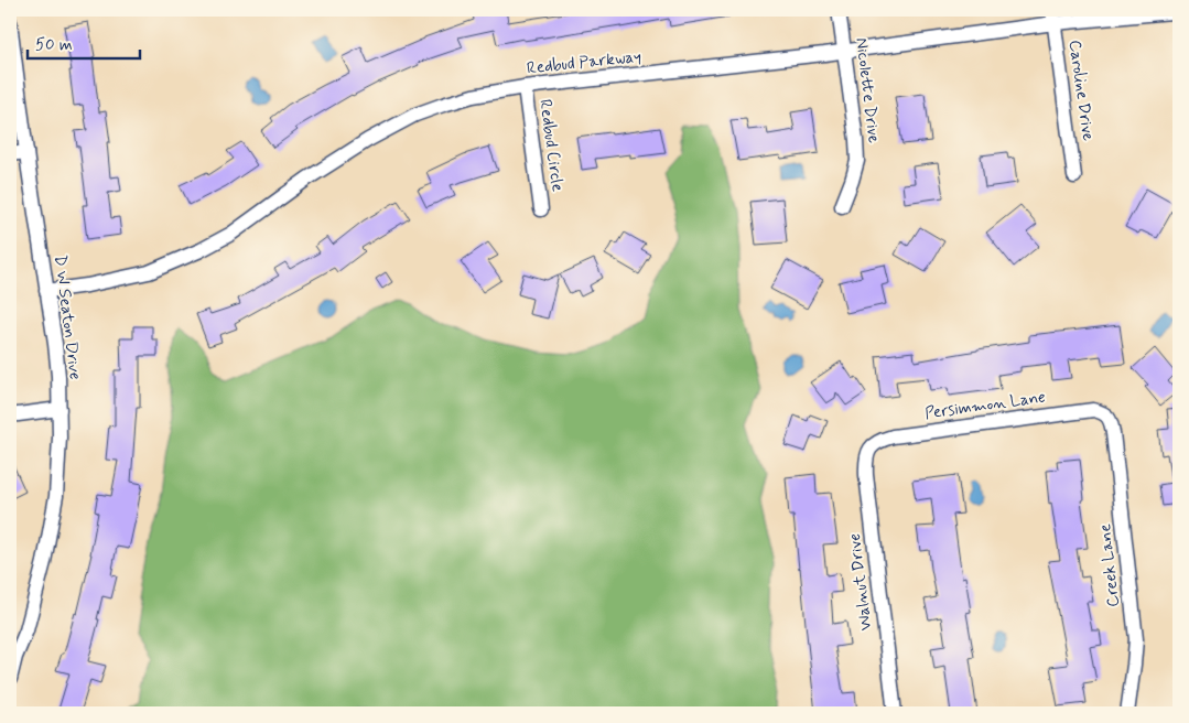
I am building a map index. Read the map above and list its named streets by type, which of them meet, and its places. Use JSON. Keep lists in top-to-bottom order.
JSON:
{
  "streets": {
    "street": [
      "Redbud Parkway",
      "Nicolette Drive",
      "Caroline Drive",
      "Redbud Circle",
      "D W Seaton Drive",
      "Persimmon Lane",
      "Creek Lane",
      "Walnut Drive"
    ]
  },
  "crossings": [
    ["Redbud Parkway", "Nicolette Drive"],
    ["Redbud Parkway", "Caroline Drive"],
    ["Redbud Parkway", "Redbud Circle"],
    ["Redbud Parkway", "D W Seaton Drive"],
    ["Persimmon Lane", "Creek Lane"],
    ["Persimmon Lane", "Walnut Drive"]
  ],
  "scale_bar": "50 m"
}
